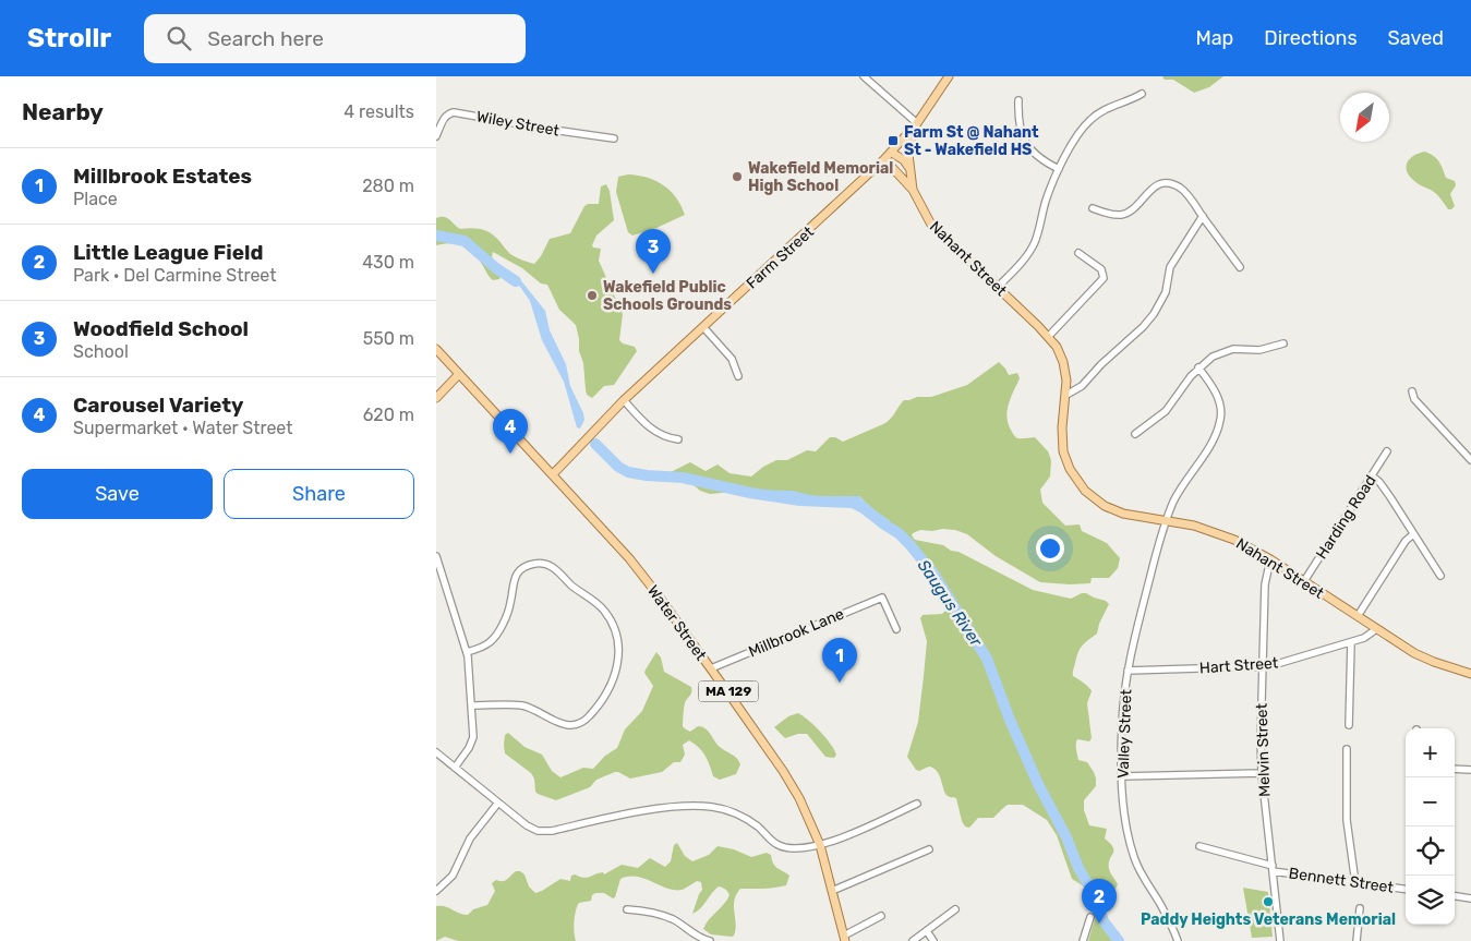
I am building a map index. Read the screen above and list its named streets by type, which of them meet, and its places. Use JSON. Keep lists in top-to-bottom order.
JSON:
{
  "streets": {
    "main road": [
      "Farm Street",
      "Nahant Street",
      "Water Street",
      "MA 129"
    ],
    "street": [
      "Wiley Street",
      "Harding Road",
      "Millbrook Lane",
      "Hart Street",
      "Valley Street",
      "Melvin Street",
      "Bennett Street"
    ]
  },
  "crossings": [
    ["Farm Street", "Nahant Street"],
    ["Farm Street", "Water Street"],
    ["Nahant Street", "Harding Road"],
    ["Nahant Street", "Hart Street"],
    ["Nahant Street", "Valley Street"],
    ["Nahant Street", "Melvin Street"],
    ["Water Street", "Millbrook Lane"],
    ["Hart Street", "Valley Street"],
    ["Hart Street", "Melvin Street"],
    ["Melvin Street", "Bennett Street"]
  ],
  "water": ["Saugus River"],
  "places": {
    "transit": ["Farm St @ Nahant St - Wakefield HS"],
    "other": ["Wakefield Memorial High School", "Wakefield Public Schools Grounds", "Paddy Heights Veterans Memorial"]
  },
  "north": "bottom left",
  "page": {
    "header": "Strollr",
    "search": "Search here",
    "nav": ["Map", "Directions", "Saved"],
    "heading": ["Nearby", "4 results"],
    "list": [
      {
        "mark": "1",
        "name": "Millbrook Estates",
        "note": "Place",
        "value": "280 m"
      },
      {
        "mark": "2",
        "name": "Little League Field",
        "note": "Park · Del Carmine Street",
        "value": "430 m"
      },
      {
        "mark": "3",
        "name": "Woodfield School",
        "note": "School",
        "value": "550 m"
      },
      {
        "mark": "4",
        "name": "Carousel Variety",
        "note": "Supermarket · Water Street",
        "value": "620 m"
      }
    ],
    "pins": [
      "3",
      "4",
      "1",
      "2"
    ],
    "buttons": ["Save", "Share"],
    "map_buttons": ["+", "−"]
  }
}
